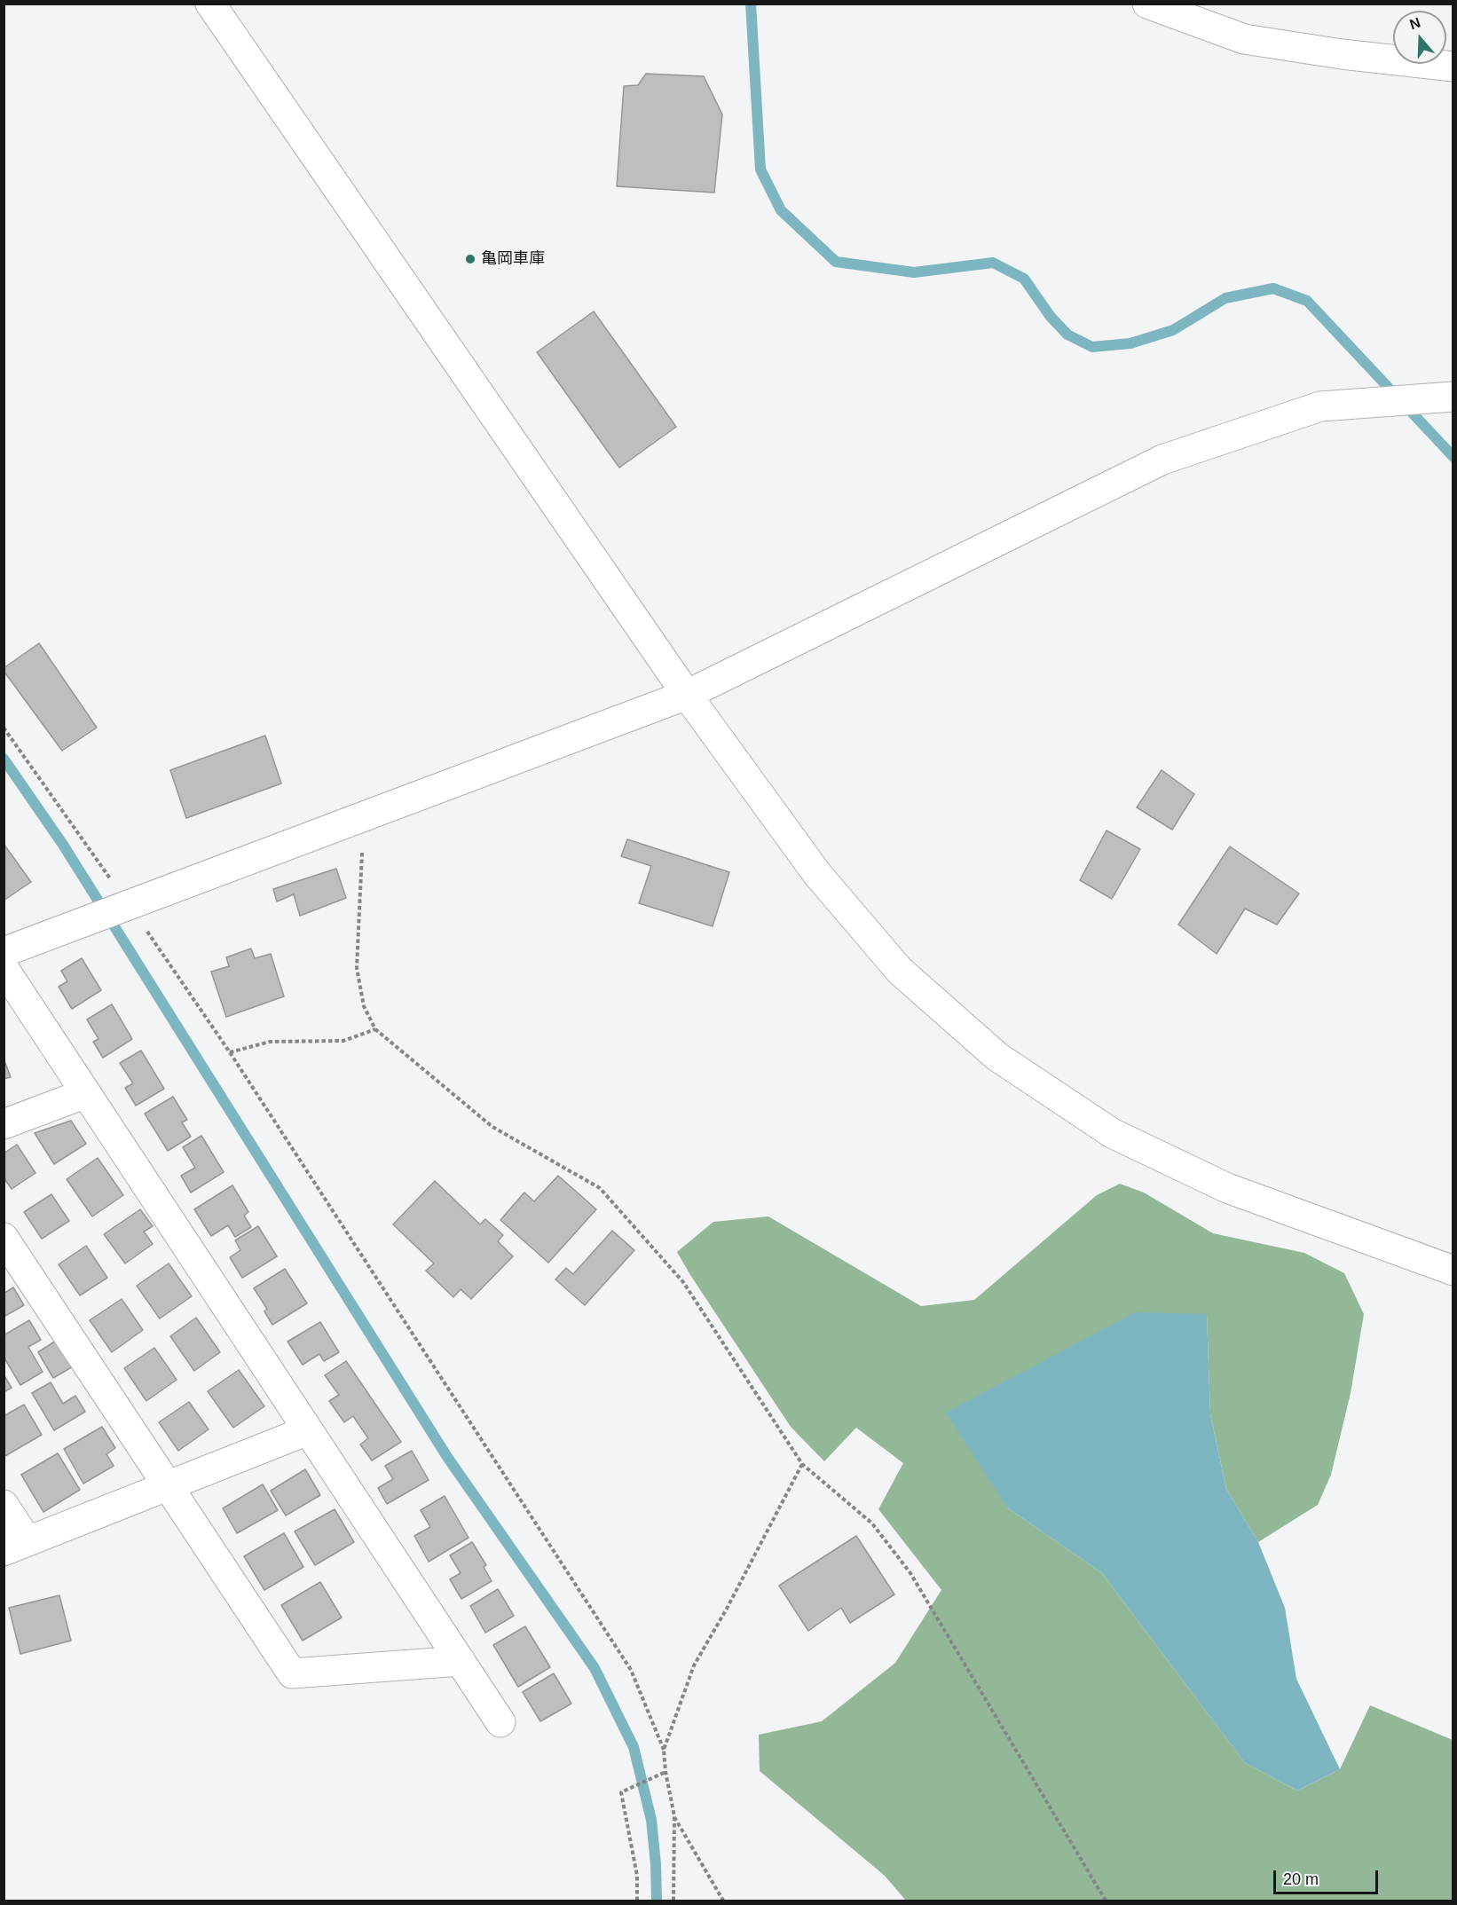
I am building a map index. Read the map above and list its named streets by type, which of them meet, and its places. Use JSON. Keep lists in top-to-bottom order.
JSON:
{
  "places": ["亀岡車庫"],
  "scale_bar": "20 m",
  "north": "top"
}
